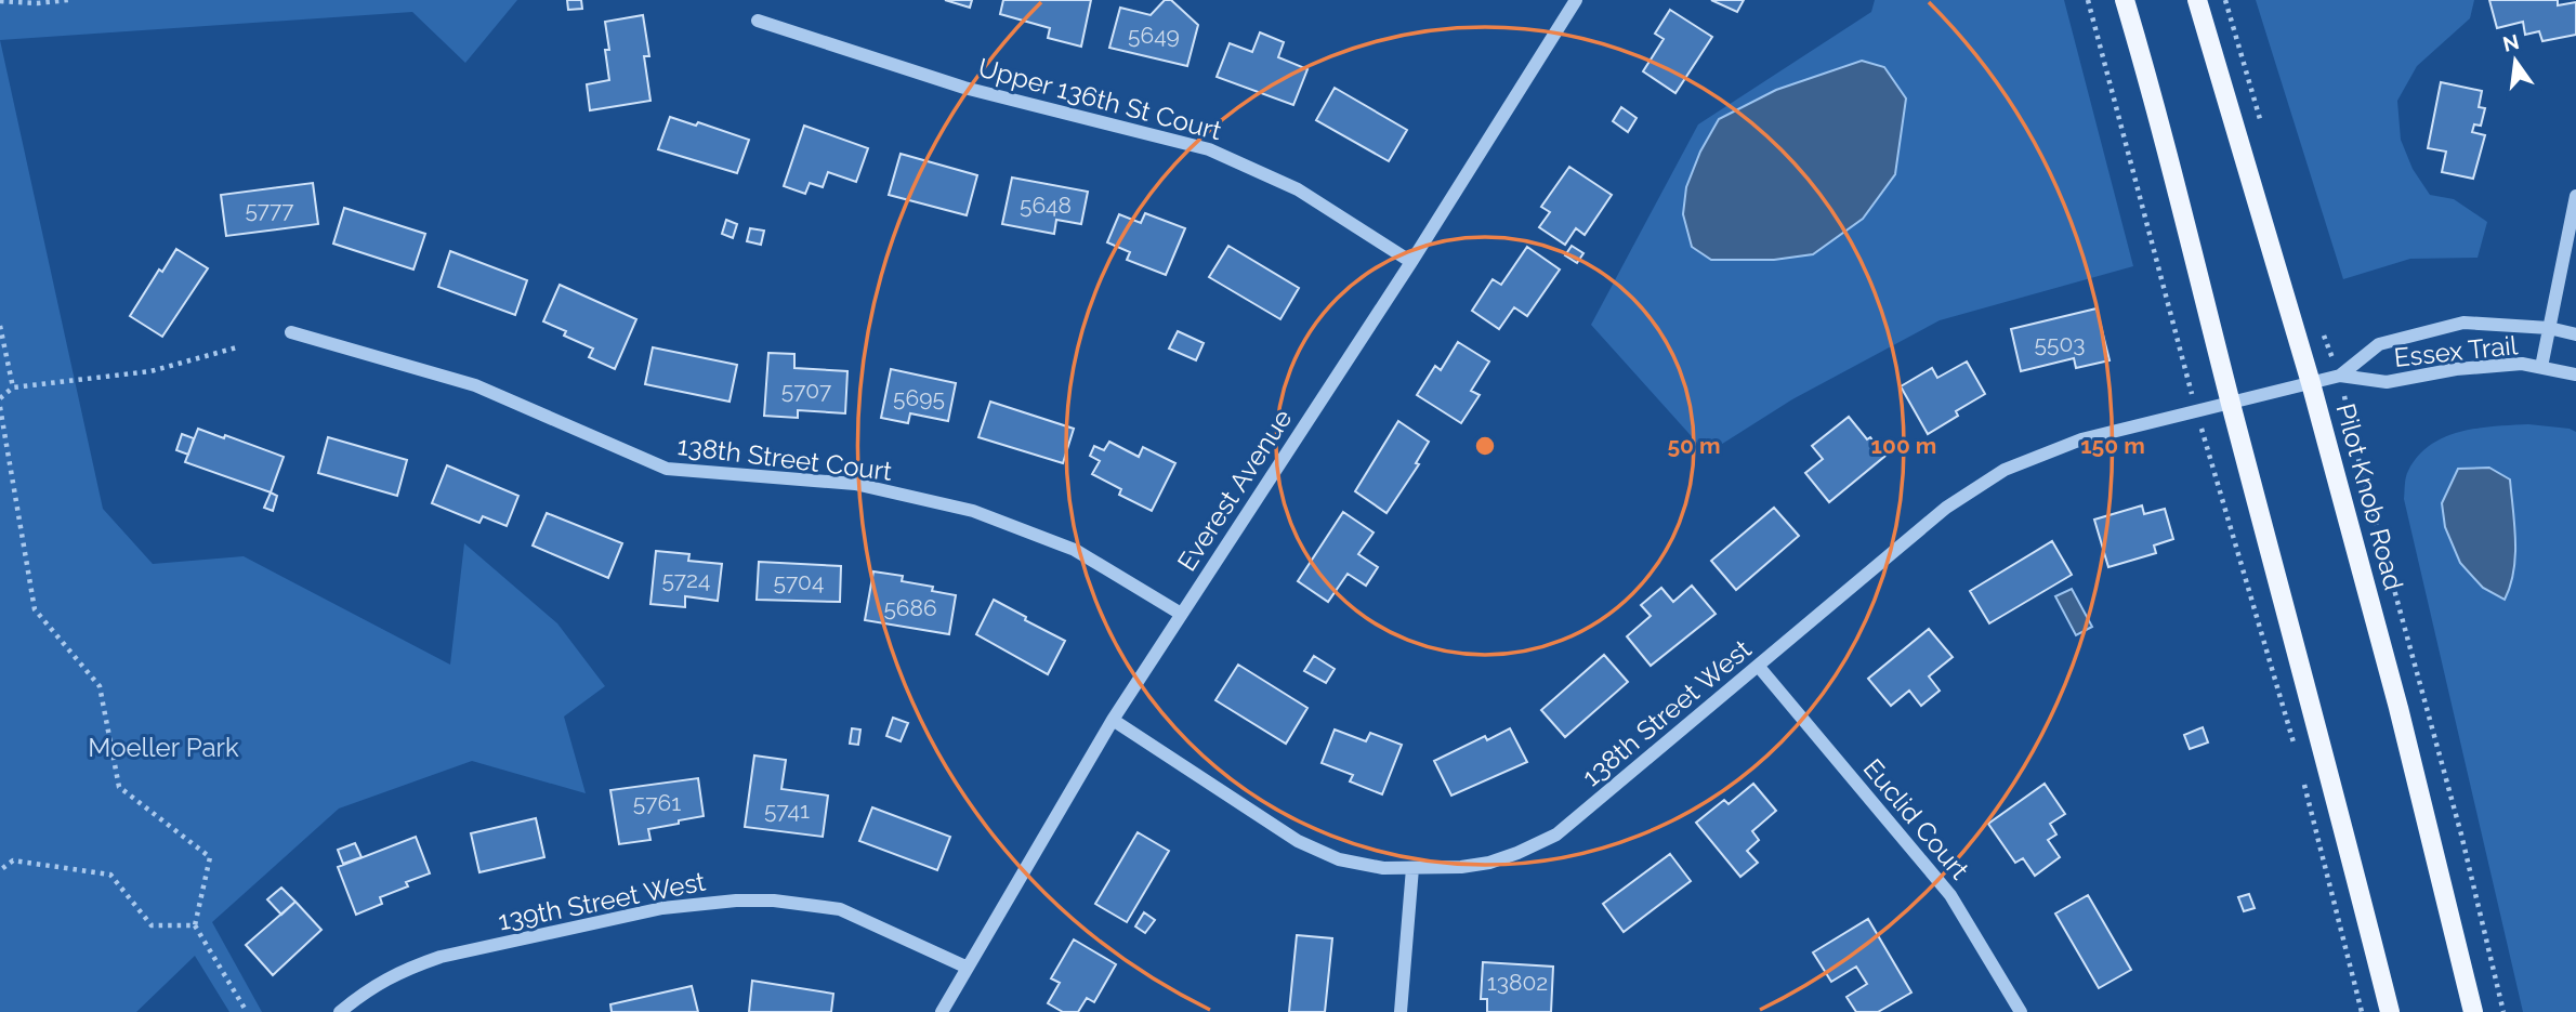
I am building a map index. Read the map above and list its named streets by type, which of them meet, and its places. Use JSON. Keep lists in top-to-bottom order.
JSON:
{
  "streets": {
    "main road": ["Pilot Knob Road"],
    "street": [
      "Upper 136th St Court",
      "Essex Trail",
      "138th Street Court",
      "Everest Avenue",
      "138th Street West",
      "Euclid Court",
      "139th Street West"
    ]
  },
  "crossings": [
    ["Upper 136th St Court", "Everest Avenue"],
    ["Essex Trail", "Pilot Knob Road"],
    ["Essex Trail", "138th Street West"],
    ["138th Street Court", "Everest Avenue"],
    ["Everest Avenue", "138th Street West"],
    ["Everest Avenue", "139th Street West"],
    ["138th Street West", "Euclid Court"]
  ],
  "parks": ["Moeller Park"],
  "house_numbers": [
    "5649",
    "5648",
    "5777",
    "5503",
    "5707",
    "5695",
    "5724",
    "5704",
    "5686",
    "5761",
    "5741",
    "13802"
  ],
  "north": "top",
  "rings": ["50 m", "100 m", "150 m"]
}
